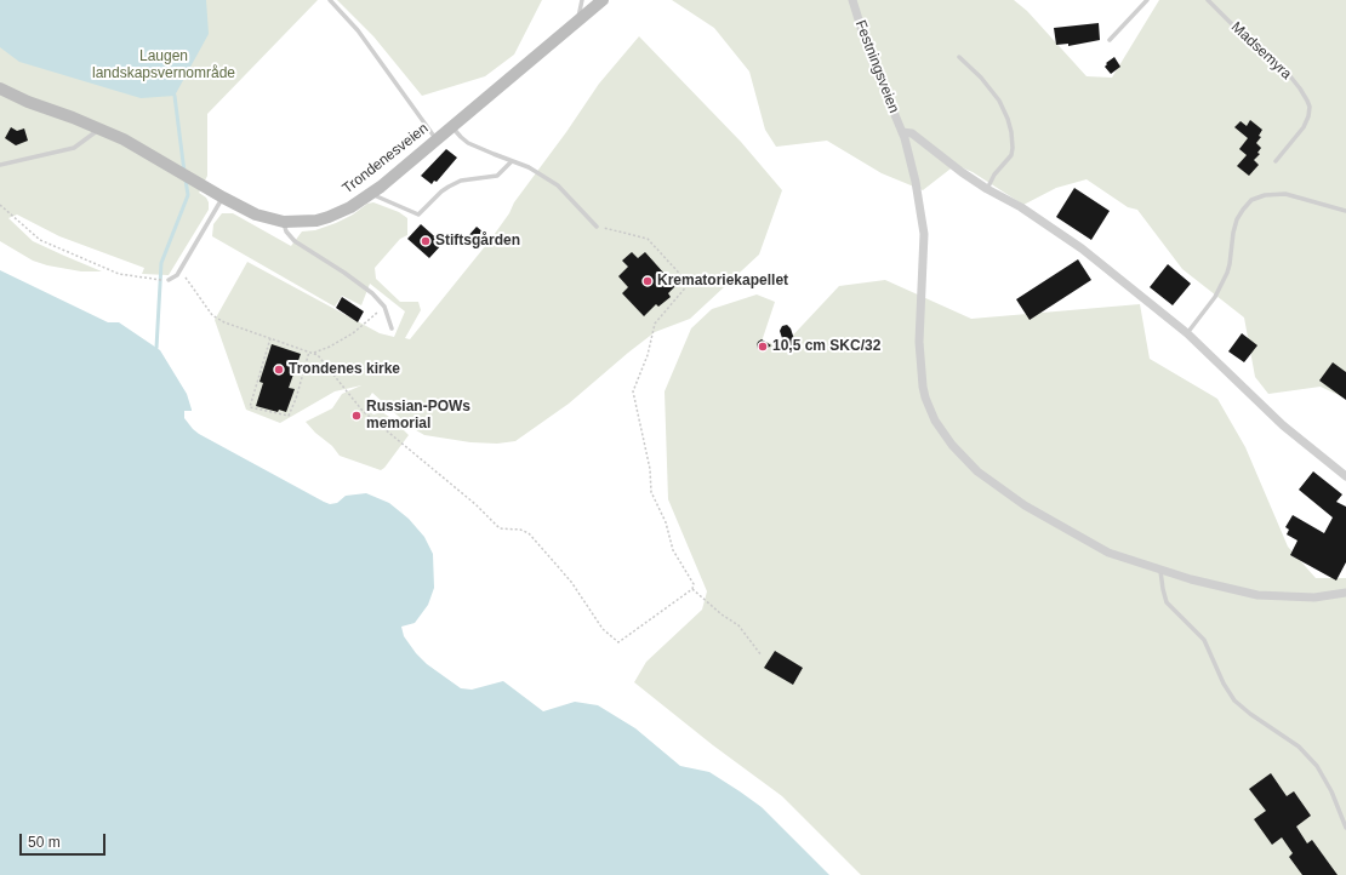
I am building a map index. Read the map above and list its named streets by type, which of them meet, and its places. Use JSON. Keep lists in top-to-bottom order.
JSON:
{
  "streets": {
    "main road": ["Trondenesveien"],
    "street": ["Festningsveien"],
    "lane": ["Madsemyra"]
  },
  "parks": ["Laugen landskapsvernområde"],
  "places": [
    "Stiftsgården",
    "Krematoriekapellet",
    "10,5 cm SKC/32",
    "Trondenes kirke",
    "Russian-POWs memorial"
  ],
  "scale_bar": "50 m"
}
